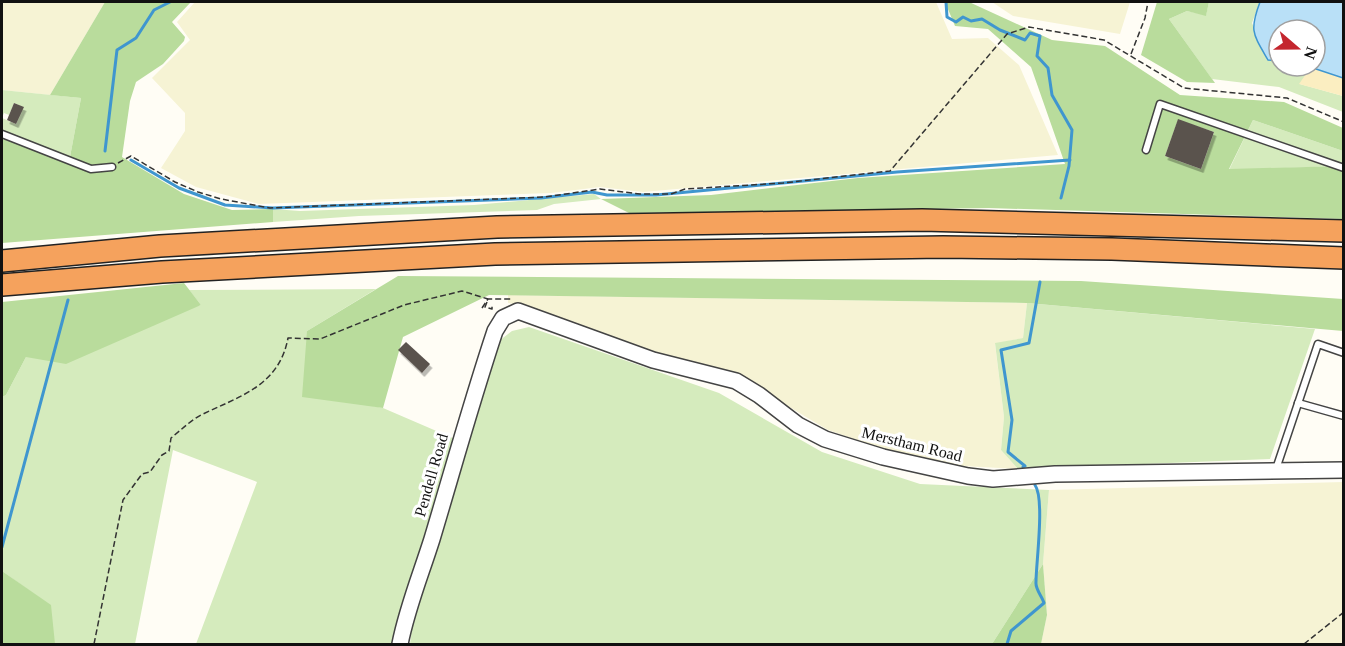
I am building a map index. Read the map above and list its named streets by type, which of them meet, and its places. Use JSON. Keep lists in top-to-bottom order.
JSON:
{
  "streets": {
    "street": ["Merstham Road", "Pendell Road"]
  },
  "crossings": [
    ["Merstham Road", "Pendell Road"]
  ],
  "north": "right"
}
